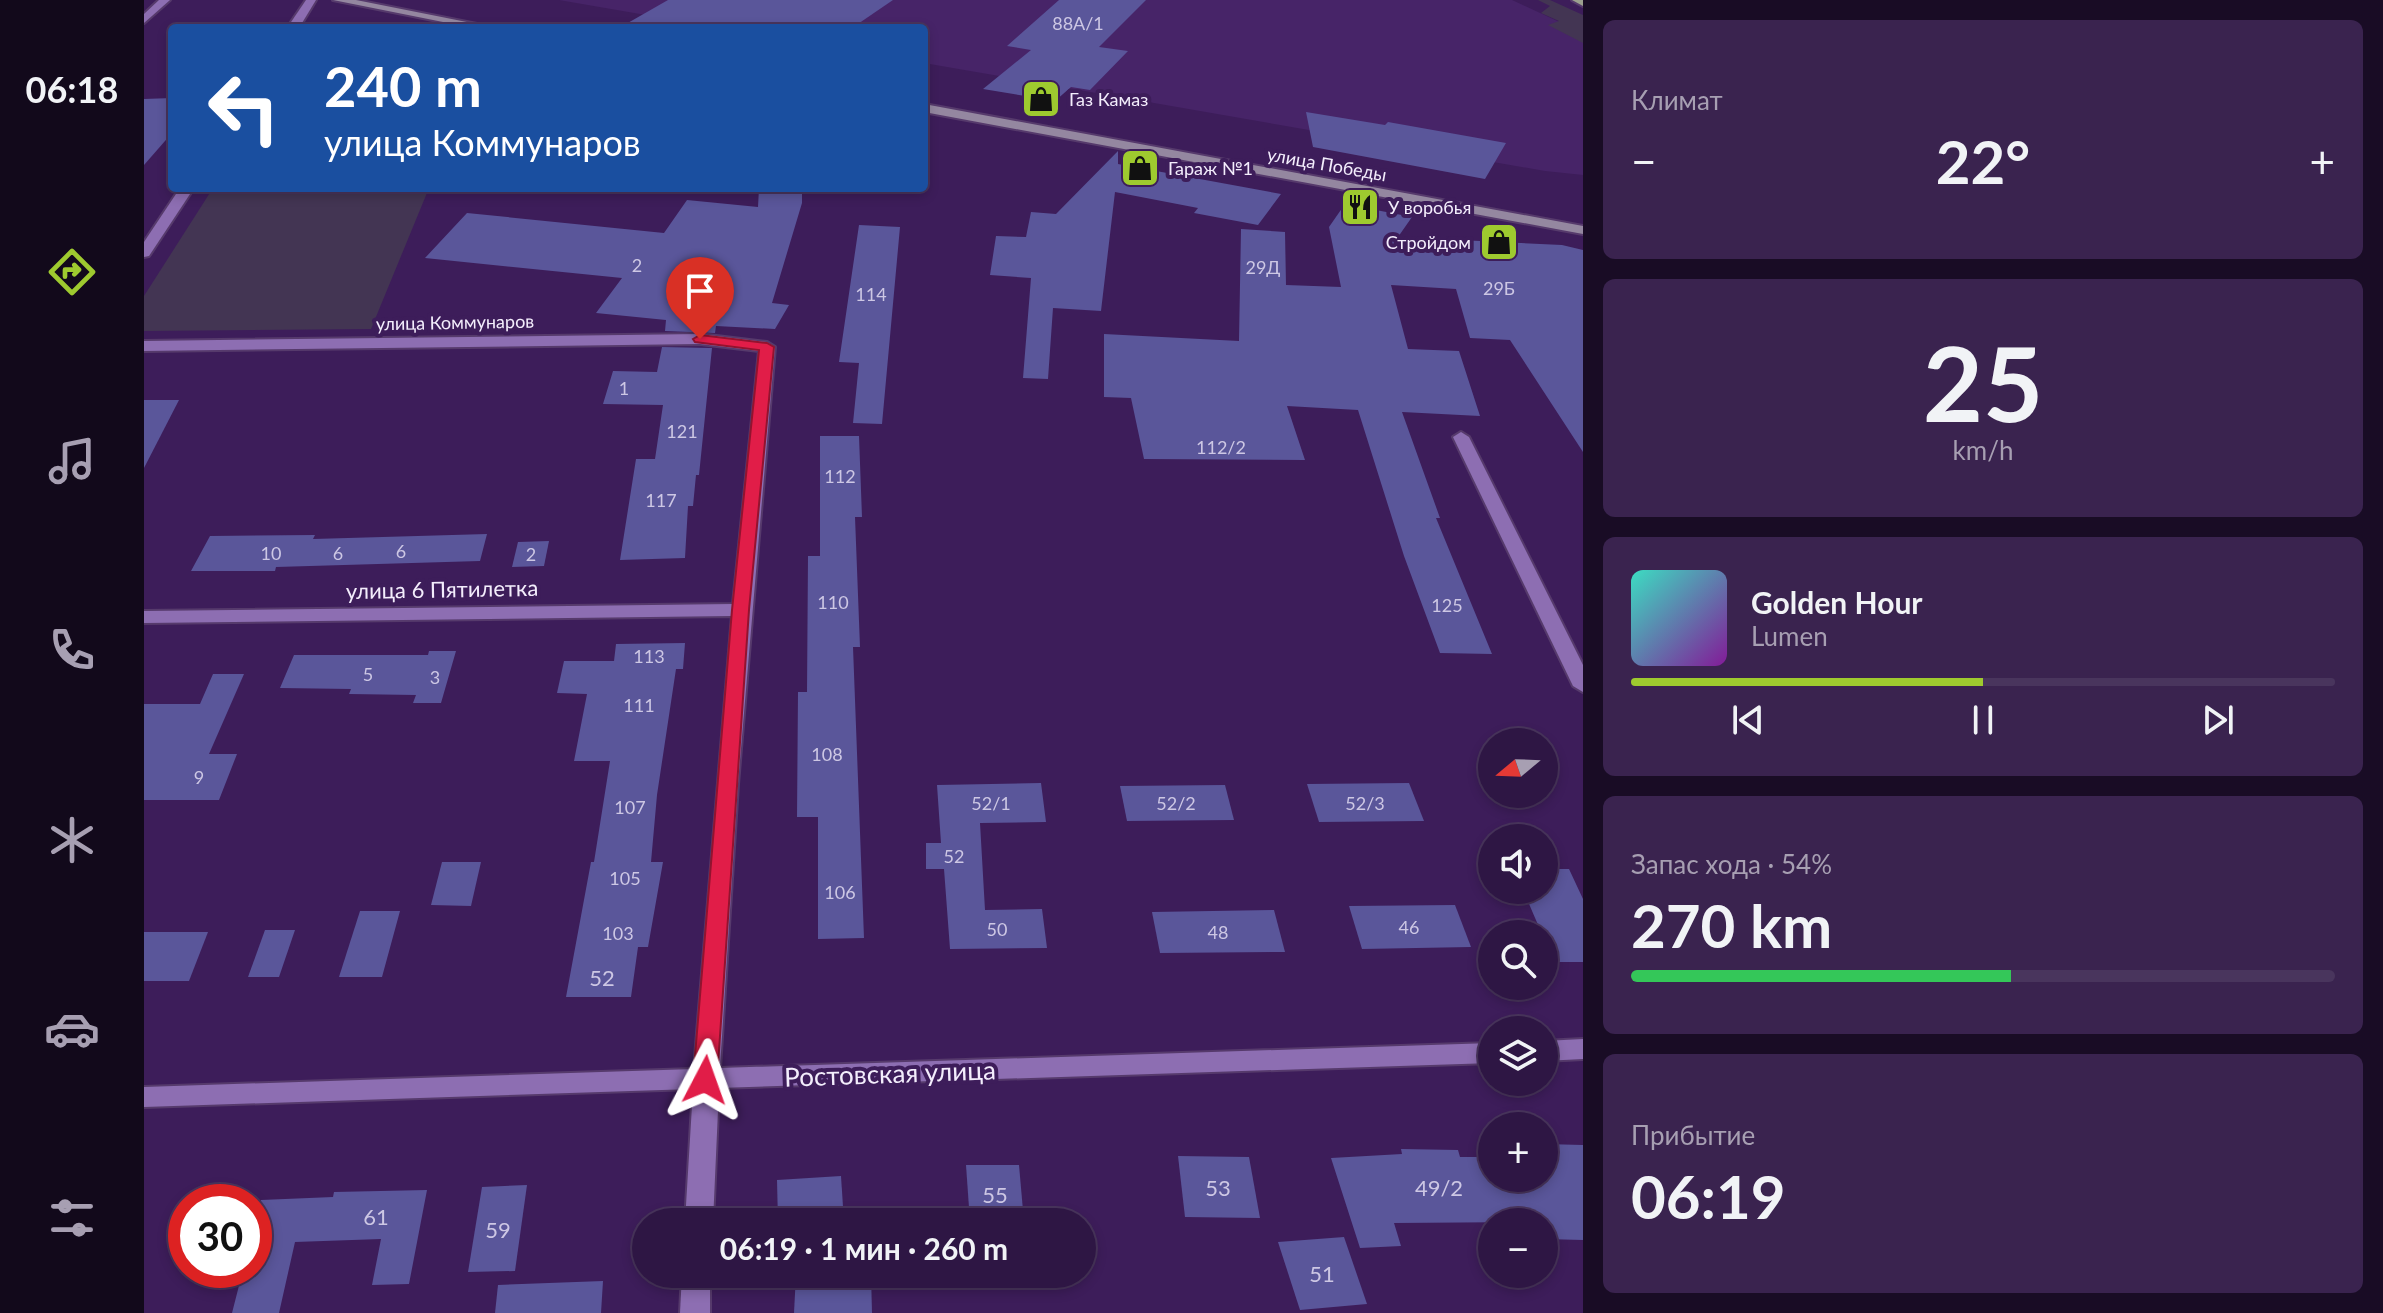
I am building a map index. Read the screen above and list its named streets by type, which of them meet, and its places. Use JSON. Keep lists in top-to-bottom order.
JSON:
{
  "streets": {
    "street": [
      "улица Победы",
      "улица Коммунаров",
      "улица 6 Пятилетка",
      "Ростовская улица"
    ]
  },
  "crossings": [
    ["улица Коммунаров", "улица 6 Пятилетка"]
  ],
  "places": {
    "shop": ["Газ Камаз", "Гараж №1", "Стройдом"],
    "restaurant": ["У воробья"]
  },
  "house_numbers": [
    "88А/1",
    "2",
    "29Д",
    "29Б",
    "114",
    "1",
    "121",
    "112/2",
    "112",
    "117",
    "6",
    "10",
    "6",
    "2",
    "110",
    "125",
    "113",
    "5",
    "3",
    "111",
    "108",
    "9",
    "52/1",
    "52/2",
    "52/3",
    "107",
    "52",
    "105",
    "106",
    "46",
    "50",
    "48",
    "103",
    "52",
    "53",
    "49/2",
    "55",
    "61",
    "59",
    "51"
  ],
  "north": "left",
  "page": {
    "tabs": "06:18",
    "tile": [
      "Климат",
      ["25", "km/h"],
      ["Запас хода · 54%", "270 km"],
      ["Прибытие", "06:19"]
    ],
    "turn": ["240 m", "улица Коммунаров"],
    "heat": ["−", "22°", "+"],
    "song": ["Golden Hour", "Lumen"],
    "map_buttons": ["+", "−"],
    "limit": "30",
    "trip": "06:19 · 1 мин · 260 m"
  }
}
